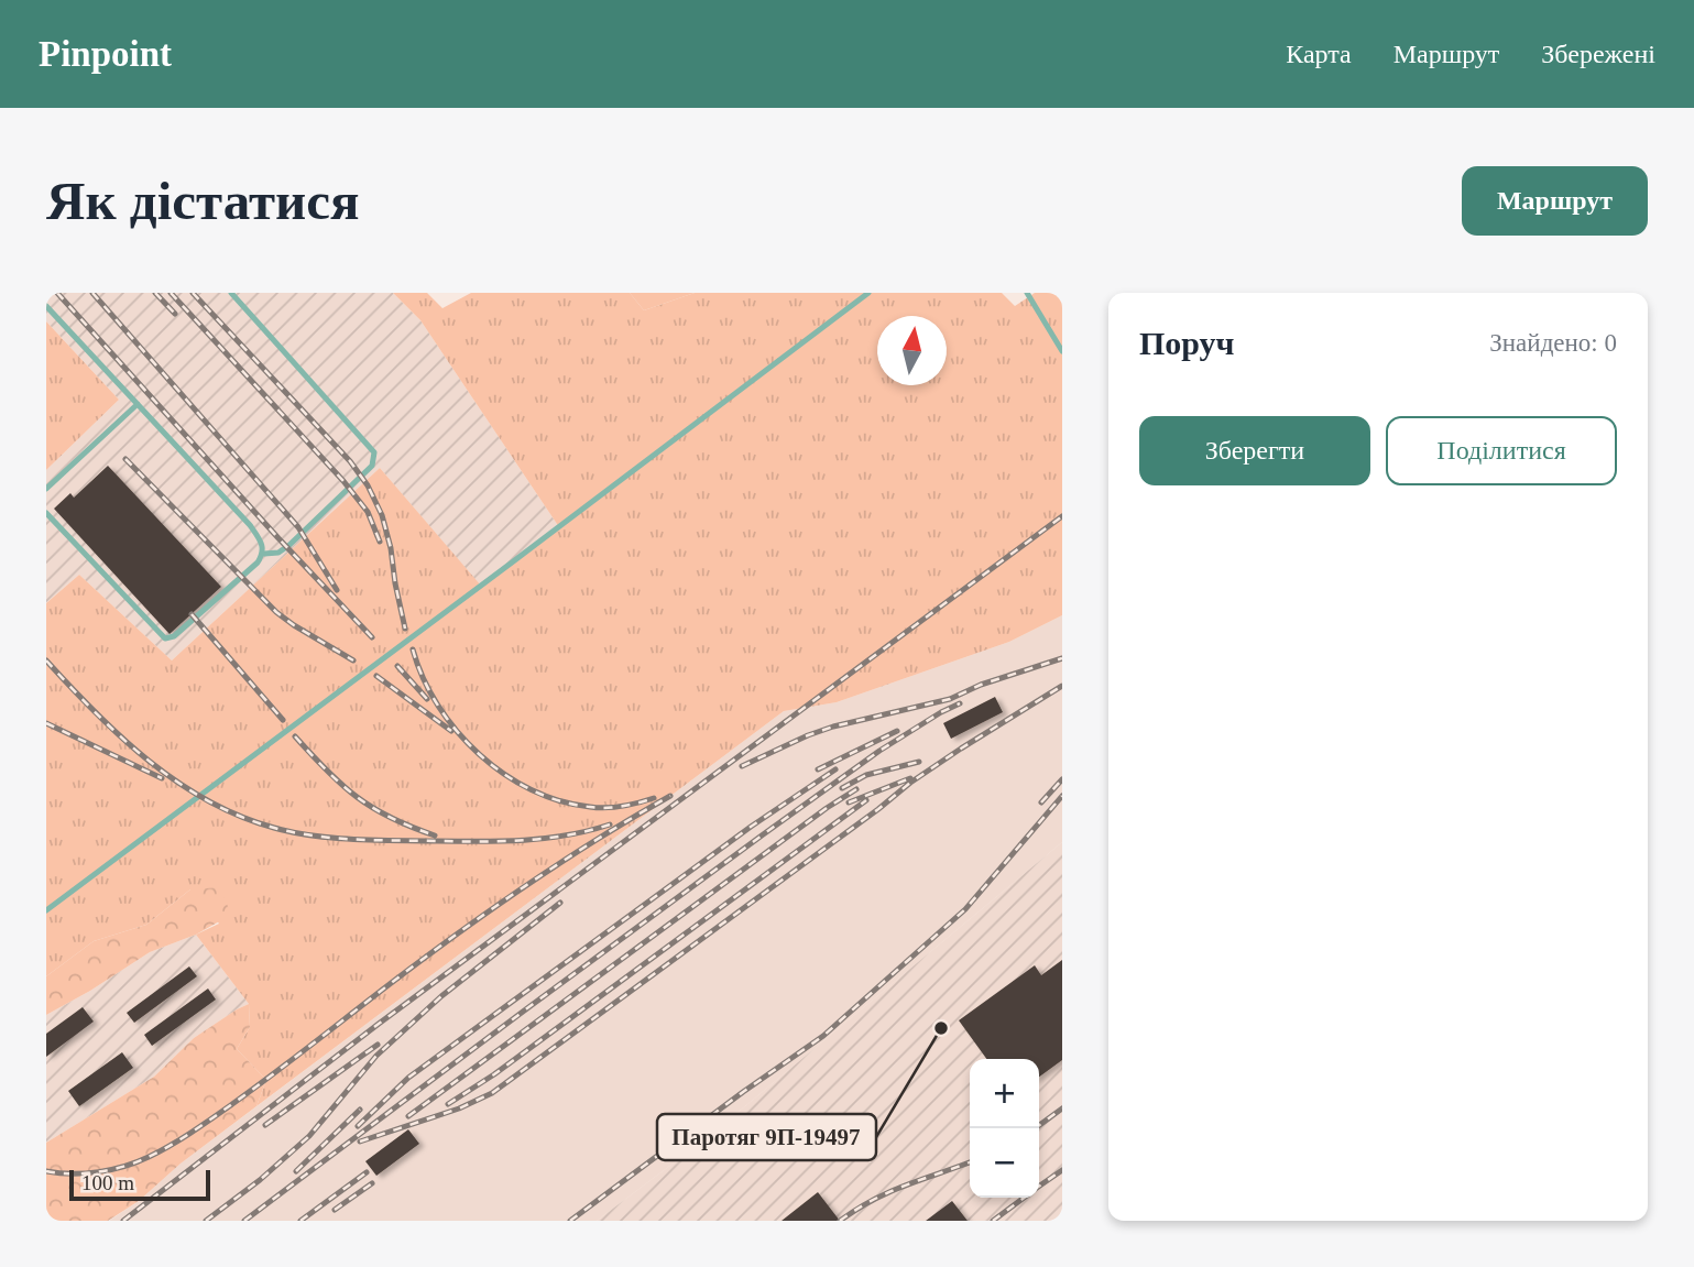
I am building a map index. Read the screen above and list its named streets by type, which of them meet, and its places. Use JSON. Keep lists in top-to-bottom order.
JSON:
{
  "places": ["Паротяг 9П-19497"],
  "scale_bar": "100 m",
  "north": "top",
  "page": {
    "header": "Pinpoint",
    "nav": ["Карта", "Маршрут", "Збережені"],
    "buttons": [
      "Маршрут",
      ["Зберегти", "Поділитися"]
    ],
    "title": "Як дістатися",
    "heading": ["Поруч", "Знайдено: 0"],
    "map_buttons": ["+", "−"],
    "scale": "100 m"
  }
}
